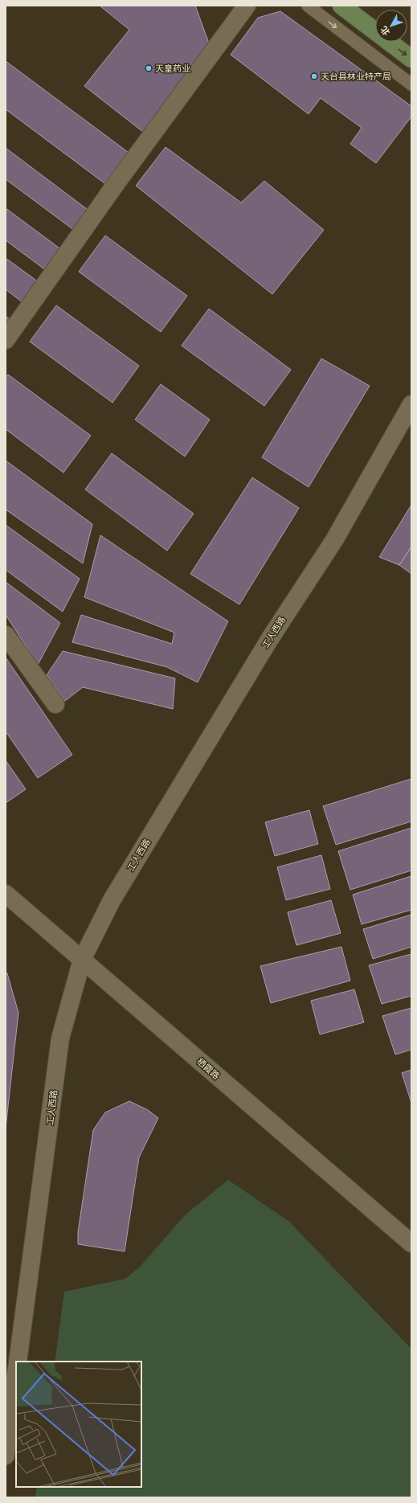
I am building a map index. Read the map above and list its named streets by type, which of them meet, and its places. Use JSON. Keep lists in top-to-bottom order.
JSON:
{
  "streets": {
    "main road": ["工人西路", "栖霞路"]
  },
  "crossings": [
    ["工人西路", "栖霞路"]
  ],
  "places": ["天皇药业", "天台县林业特产局"],
  "north": "bottom left"
}
